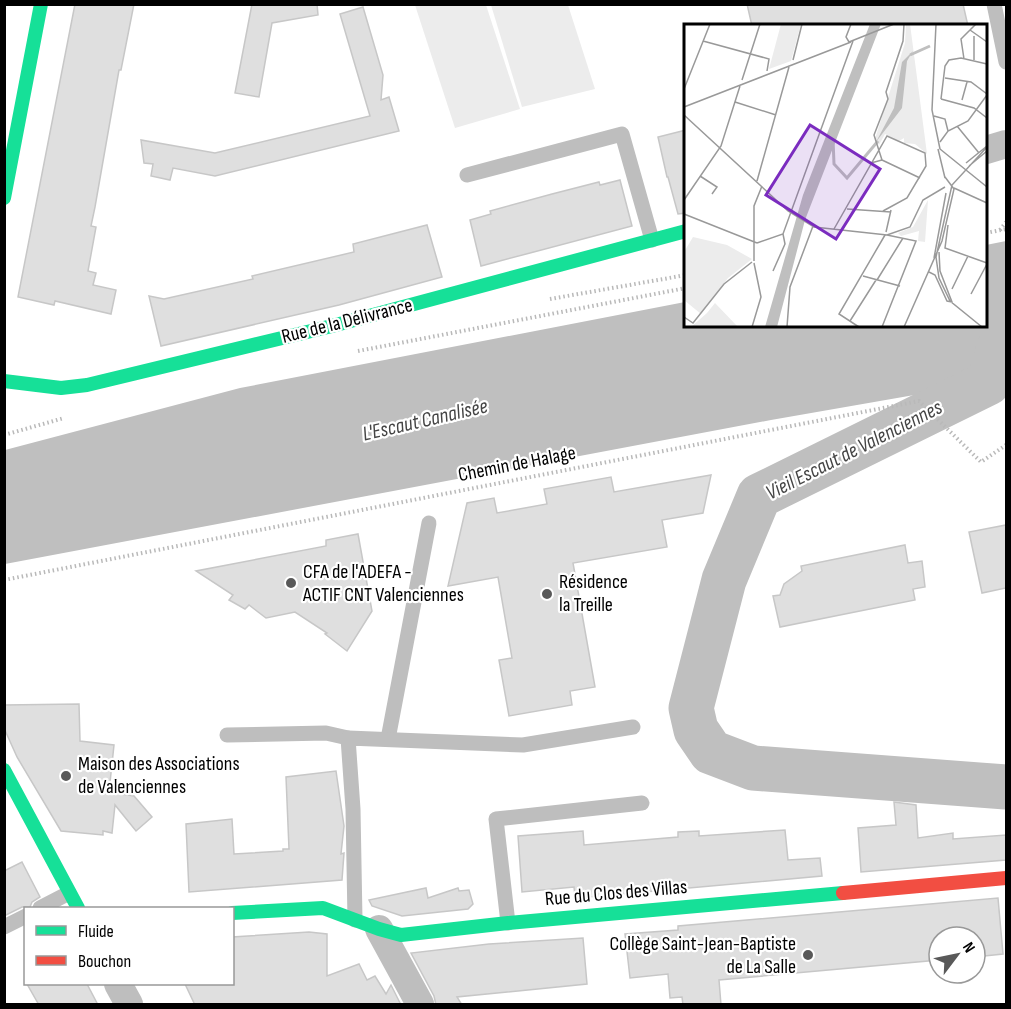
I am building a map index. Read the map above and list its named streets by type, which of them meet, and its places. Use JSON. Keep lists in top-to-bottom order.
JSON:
{
  "streets": {
    "street": ["Rue de la Délivrance", "Rue du Clos des Villas"],
    "path": ["Chemin de Halage"]
  },
  "water": ["L'Escaut Canalisée", "Vieil Escaut de Valenciennes"],
  "places": [
    "CFA de l'ADEFA - ACTIF CNT Valenciennes",
    "Résidence la Treille",
    "Maison des Associations de Valenciennes",
    "Collège Saint-Jean-Baptiste de La Salle"
  ],
  "legend": ["Fluide", "Bouchon"],
  "north": "top right"
}
